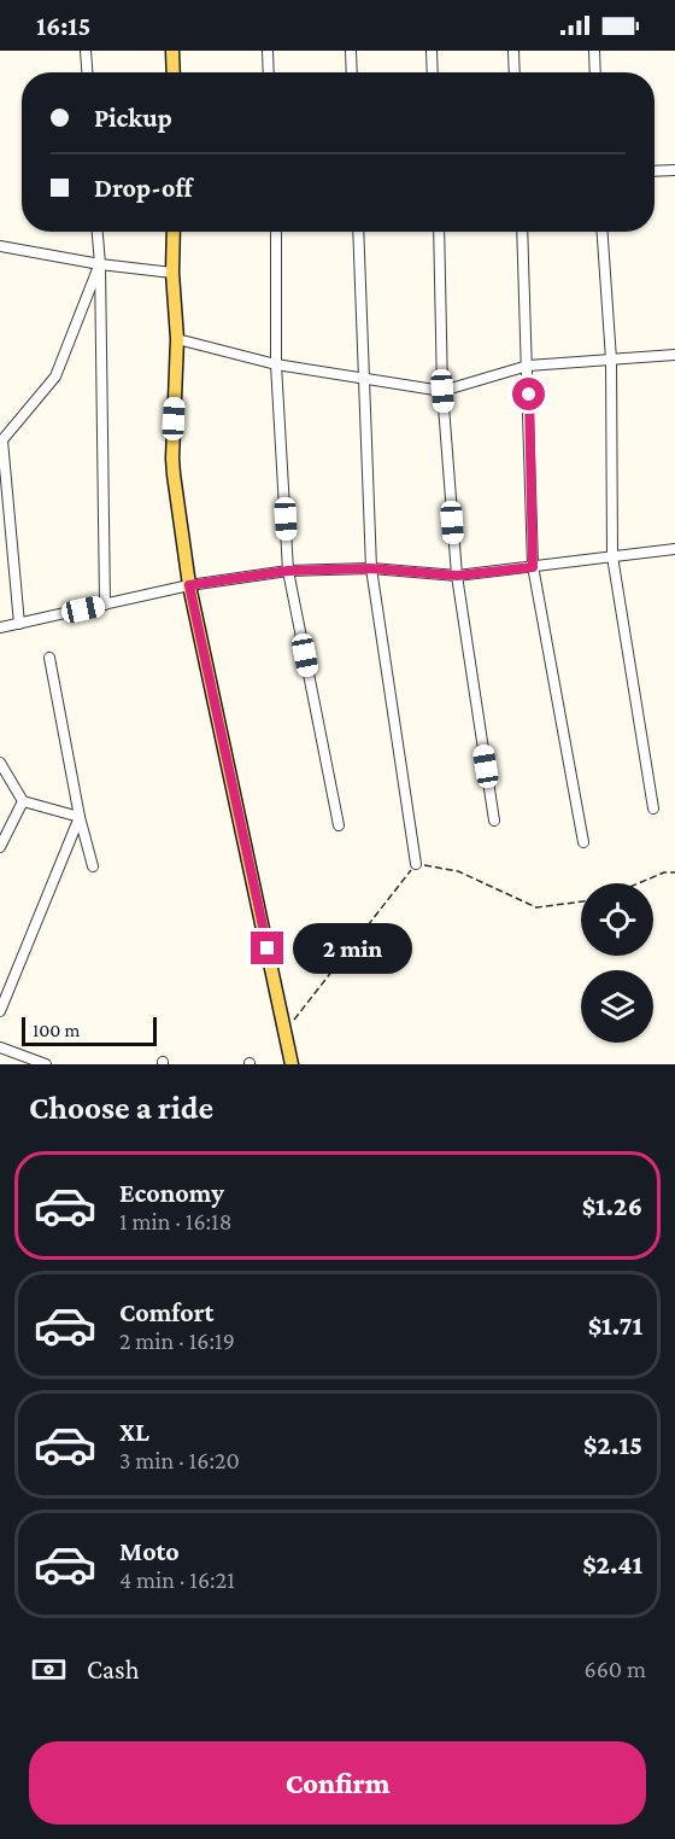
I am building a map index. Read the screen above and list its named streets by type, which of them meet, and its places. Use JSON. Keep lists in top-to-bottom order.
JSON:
{
  "scale_bar": "100 m",
  "page": {
    "status": "16:15",
    "banner": ["Pickup", "Drop-off"],
    "bubble": "2 min",
    "scale": "100 m",
    "heading": "Choose a ride",
    "list": [
      {
        "name": "Economy",
        "note": "1 min · 16:18",
        "value": "$1.26"
      },
      {
        "name": "Comfort",
        "note": "2 min · 16:19",
        "value": "$1.71"
      },
      {
        "name": "XL",
        "note": "3 min · 16:20",
        "value": "$2.15"
      },
      {
        "name": "Moto",
        "note": "4 min · 16:21",
        "value": "$2.41"
      }
    ],
    "pay": ["Cash", "660 m"],
    "buttons": "Confirm"
  }
}
